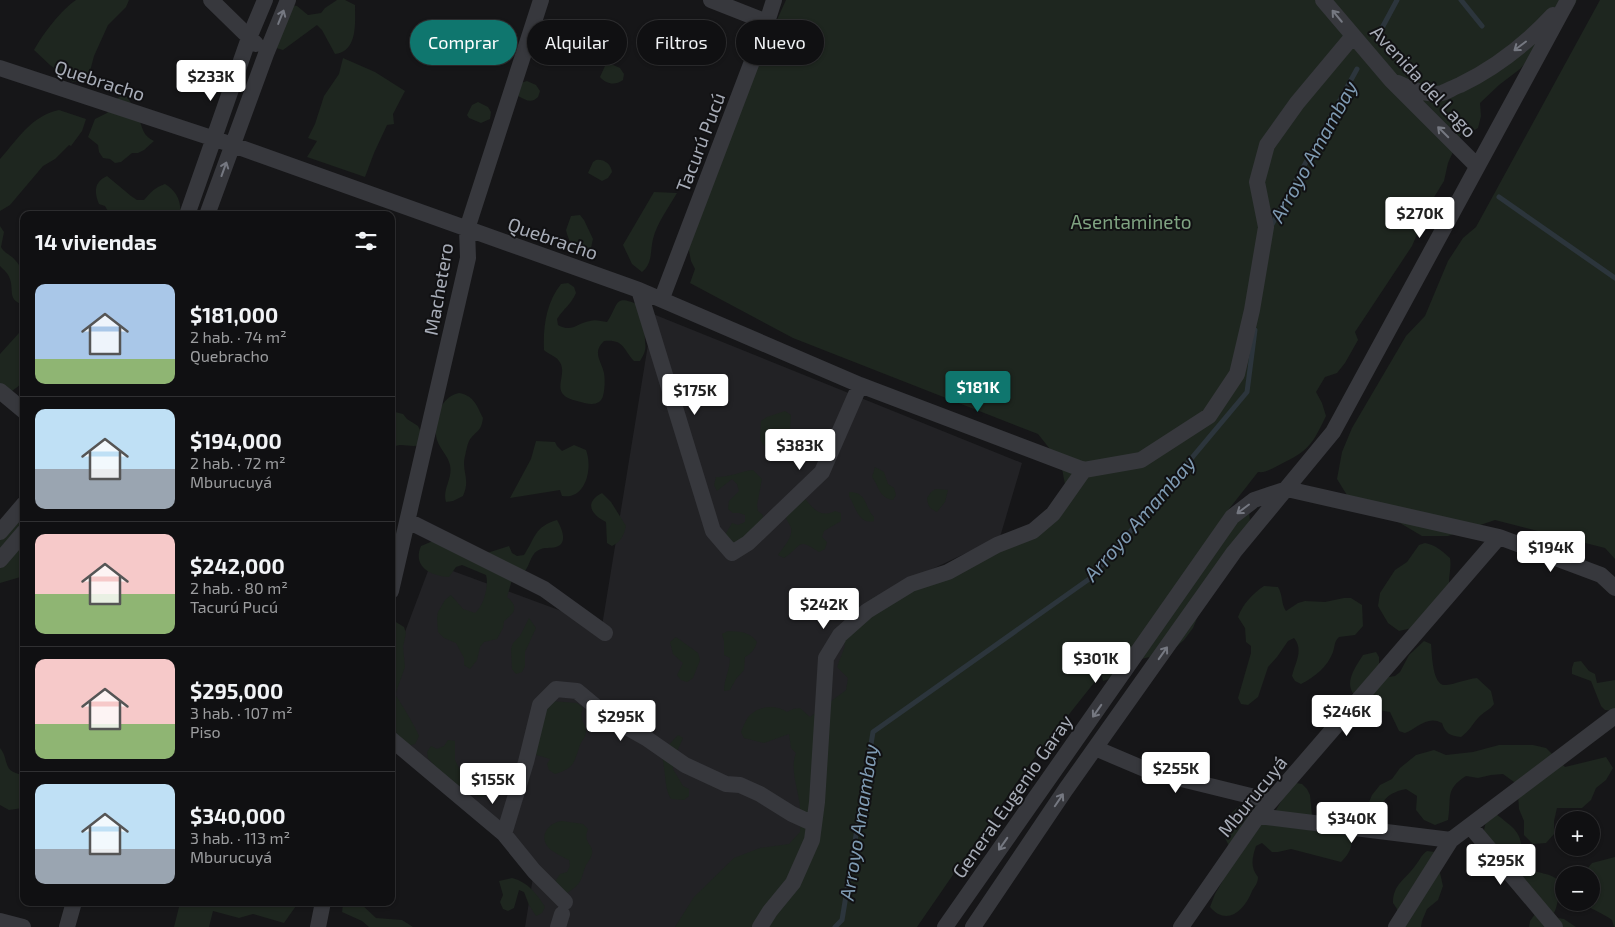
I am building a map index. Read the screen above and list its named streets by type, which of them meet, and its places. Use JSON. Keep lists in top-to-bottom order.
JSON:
{
  "streets": {
    "street": [
      "Quebracho",
      "Avenida del Lago",
      "Tacurú Pucú",
      "Machetero",
      "General Eugenio Garay",
      "Mburucuyá"
    ]
  },
  "crossings": [
    ["Quebracho", "Tacurú Pucú"],
    ["Quebracho", "Machetero"]
  ],
  "one_way": ["Avenida del Lago"],
  "water": ["Arroyo Amambay"],
  "parks": ["Asentamineto"],
  "page": {
    "chip": [
      "Comprar",
      "Alquilar",
      "Filtros",
      "Nuevo"
    ],
    "price": [
      "$233K",
      "$270K",
      "$181K",
      "$175K",
      "$383K",
      "$194K",
      "$242K",
      "$301K",
      "$246K",
      "$295K",
      "$255K",
      "$155K",
      "$340K",
      "$295K"
    ],
    "heading": "14 viviendas",
    "list": [
      {
        "name": "$181,000",
        "note": "2 hab. · 74 m² · Quebracho"
      },
      {
        "name": "$194,000",
        "note": "2 hab. · 72 m² · Mburucuyá"
      },
      {
        "name": "$242,000",
        "note": "2 hab. · 80 m² · Tacurú Pucú"
      },
      {
        "name": "$295,000",
        "note": "3 hab. · 107 m² · Piso"
      },
      {
        "name": "$340,000",
        "note": "3 hab. · 113 m² · Mburucuyá"
      }
    ],
    "map_buttons": ["+", "−"]
  }
}
